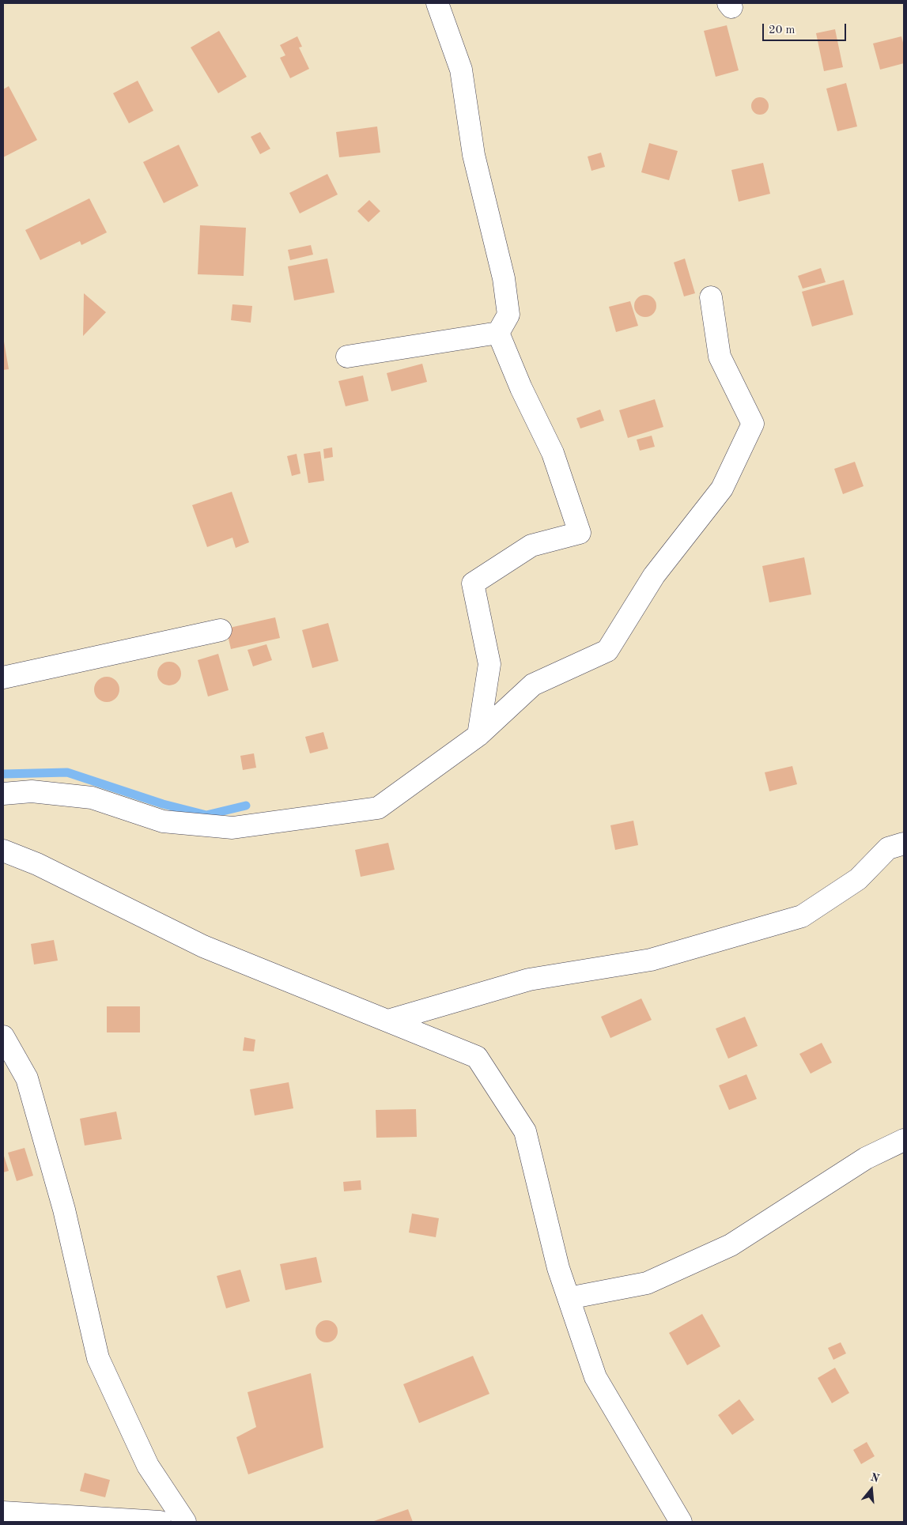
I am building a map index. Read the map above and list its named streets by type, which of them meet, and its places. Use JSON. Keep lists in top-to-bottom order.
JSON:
{
  "scale_bar": "20 m",
  "north": "top"
}
